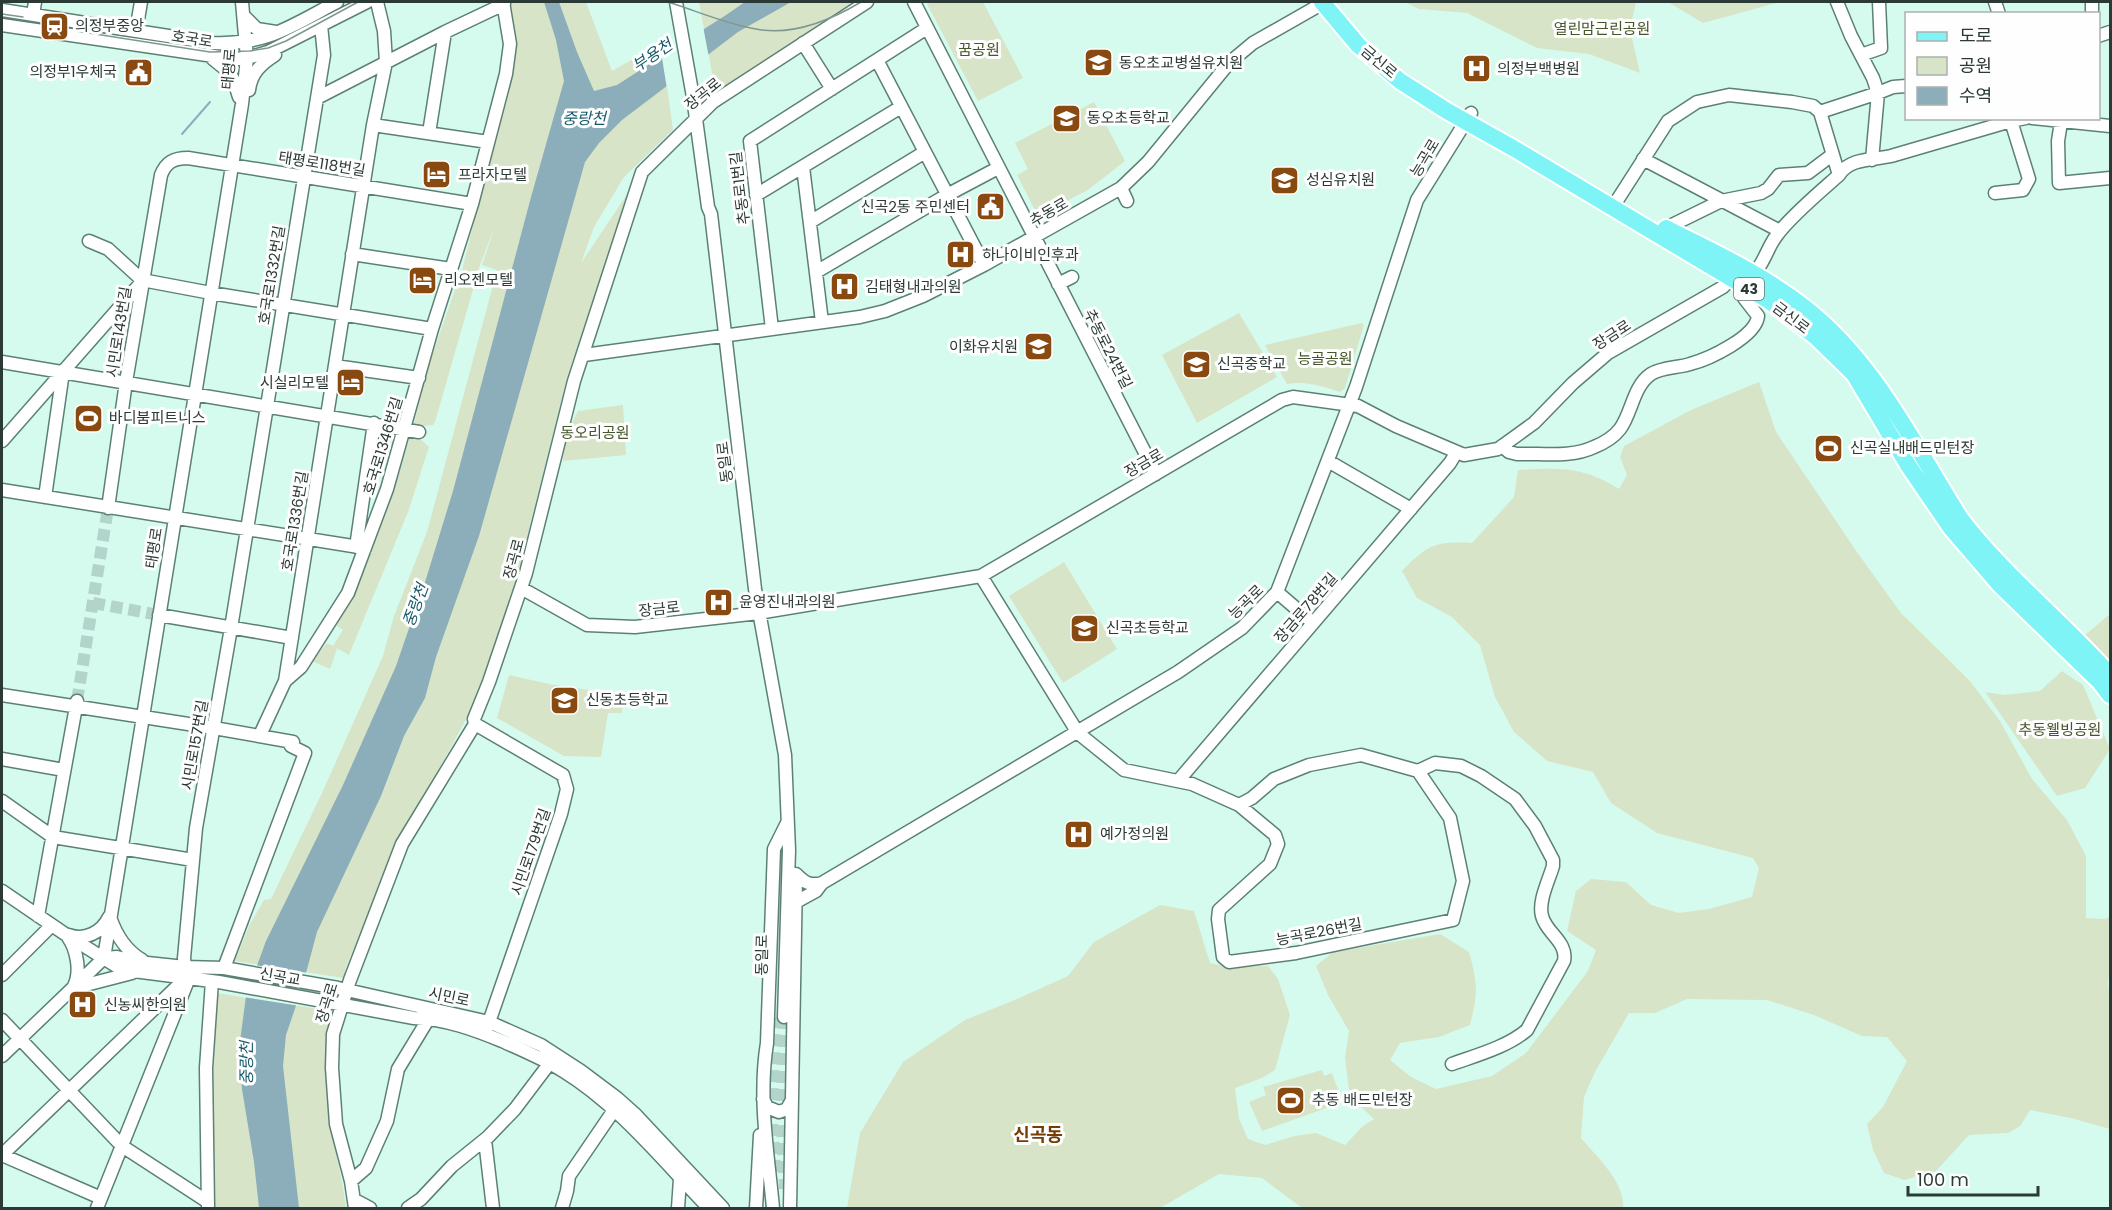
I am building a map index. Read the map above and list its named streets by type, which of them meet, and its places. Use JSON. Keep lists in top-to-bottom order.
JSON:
{
  "streets": {
    "main road": ["금신로", "43"],
    "street": [
      "호국로",
      "태평로",
      "장곡로",
      "능곡로",
      "태평로118번길",
      "추동로1번길",
      "추동로",
      "호국로1332번길",
      "시민로143번길",
      "장금로",
      "추동로24번길",
      "호국로1346번길",
      "동일로",
      "호국로1336번길",
      "장금로78번길",
      "시민로157번길",
      "시민로179번길",
      "능곡로26번길",
      "신곡교",
      "시민로"
    ]
  },
  "crossings": [
    ["호국로", "태평로"],
    ["호국로", "호국로1332번길"],
    ["금신로", "능곡로"],
    ["금신로", "추동로"],
    ["금신로", "장금로"],
    ["태평로", "태평로118번길"],
    ["태평로", "시민로"],
    ["장곡로", "추동로"],
    ["장곡로", "장금로"],
    ["장곡로", "동일로"],
    ["장곡로", "시민로179번길"],
    ["장곡로", "신곡교"],
    ["장곡로", "시민로"],
    ["능곡로", "장금로"],
    ["능곡로", "능곡로26번길"],
    ["태평로118번길", "호국로1332번길"],
    ["태평로118번길", "시민로143번길"],
    ["태평로118번길", "호국로1346번길"],
    ["태평로118번길", "호국로1336번길"],
    ["추동로1번길", "추동로"],
    ["추동로1번길", "추동로24번길"],
    ["추동로", "추동로24번길"],
    ["추동로", "동일로"],
    ["호국로1332번길", "호국로1346번길"],
    ["호국로1332번길", "시민로157번길"],
    ["장금로", "추동로24번길"],
    ["장금로", "동일로"],
    ["장금로", "장금로78번길"],
    ["장금로", "능곡로26번길"],
    ["호국로1346번길", "호국로1336번길"],
    ["장금로78번길", "능곡로26번길"],
    ["시민로157번길", "시민로"],
    ["시민로179번길", "시민로"],
    ["신곡교", "시민로"]
  ],
  "districts": ["신곡동"],
  "water": ["부용천", "중랑천"],
  "parks": [
    "열린맘근린공원",
    "꿈공원",
    "능골공원",
    "동오리공원",
    "추동웰빙공원"
  ],
  "places": {
    "station": ["의정부중앙"],
    "school or university": [
      "동오초교병설유치원",
      "동오초등학교",
      "성심유치원",
      "이화유치원",
      "신곡중학교",
      "신곡초등학교",
      "신동초등학교"
    ],
    "hospital": [
      "의정부백병원",
      "하나이비인후과",
      "김태형내과의원",
      "윤영진내과의원",
      "예가정의원",
      "신농씨한의원"
    ],
    "public building": ["의정부1우체국", "신곡2동 주민센터"],
    "hotel": ["프라자모텔", "리오젠모텔", "시실리모텔"],
    "sports": ["바디붐피트니스", "신곡실내배드민턴장", "추동 배드민턴장"]
  },
  "legend": ["도로", "공원", "수역"],
  "scale_bar": "100 m"
}
